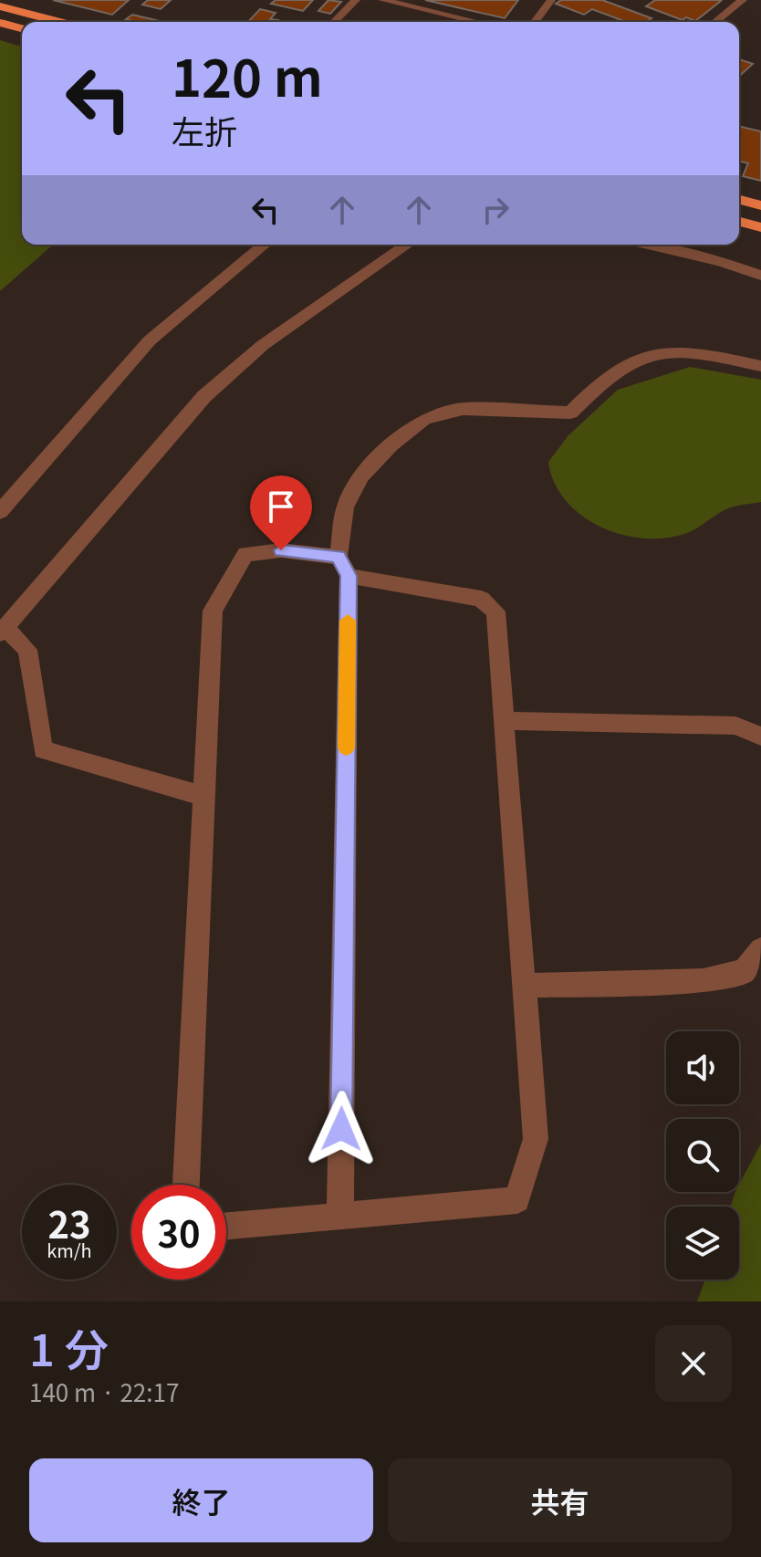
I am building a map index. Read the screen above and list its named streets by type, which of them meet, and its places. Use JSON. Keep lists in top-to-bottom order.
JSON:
{
  "page": {
    "turn": ["120 m", "左折"],
    "speed": "23 km/h",
    "limit": "30",
    "heading": ["1 分", "140 m · 22:17"],
    "buttons": ["終了", "共有"]
  }
}
